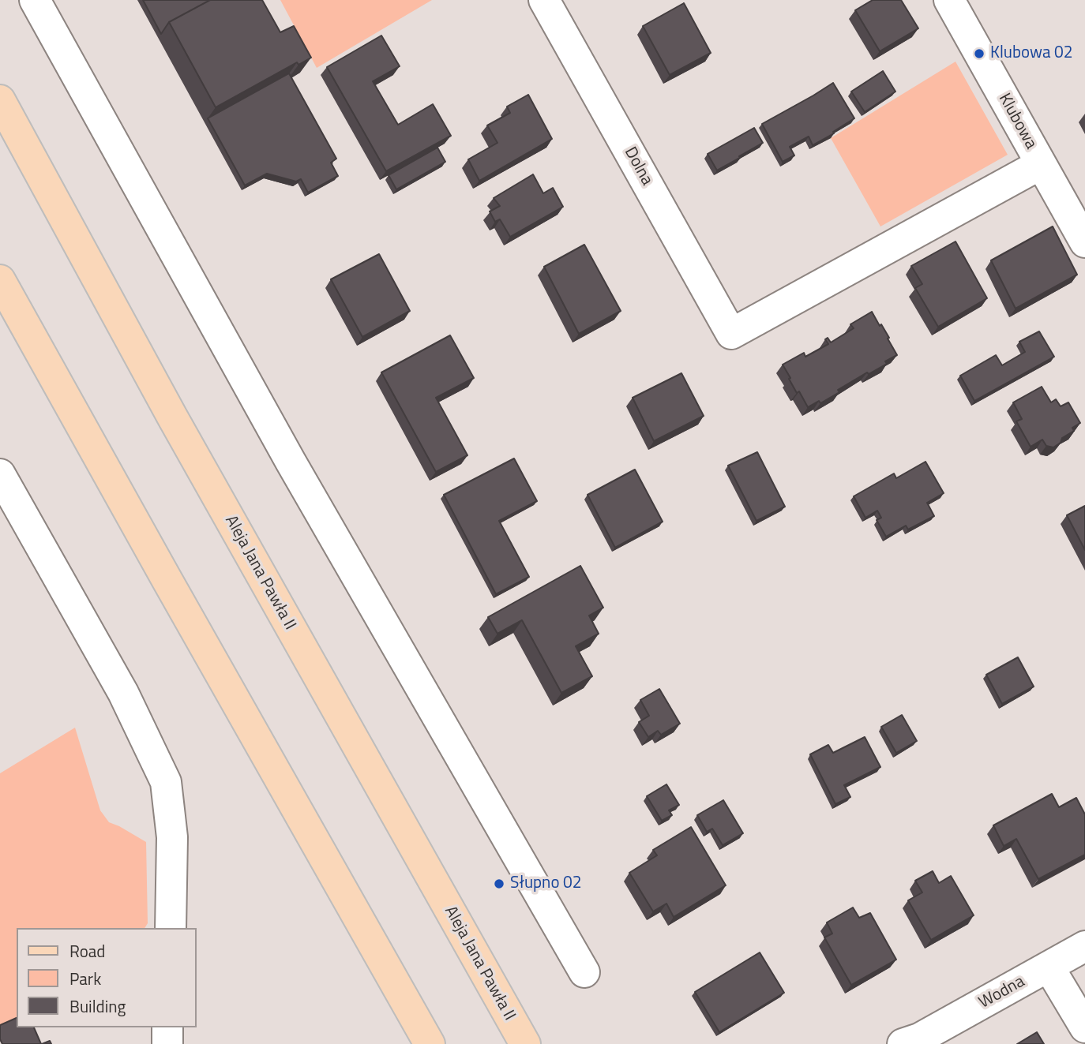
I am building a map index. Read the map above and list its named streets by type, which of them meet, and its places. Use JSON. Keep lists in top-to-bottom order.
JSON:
{
  "streets": {
    "main road": ["Aleja Jana Pawła II"],
    "street": ["Klubowa", "Dolna", "Wodna"]
  },
  "crossings": [
    ["Klubowa", "Dolna"]
  ],
  "places": ["Klubowa 02", "Słupno 02"],
  "legend": ["Road", "Park", "Building"]
}
